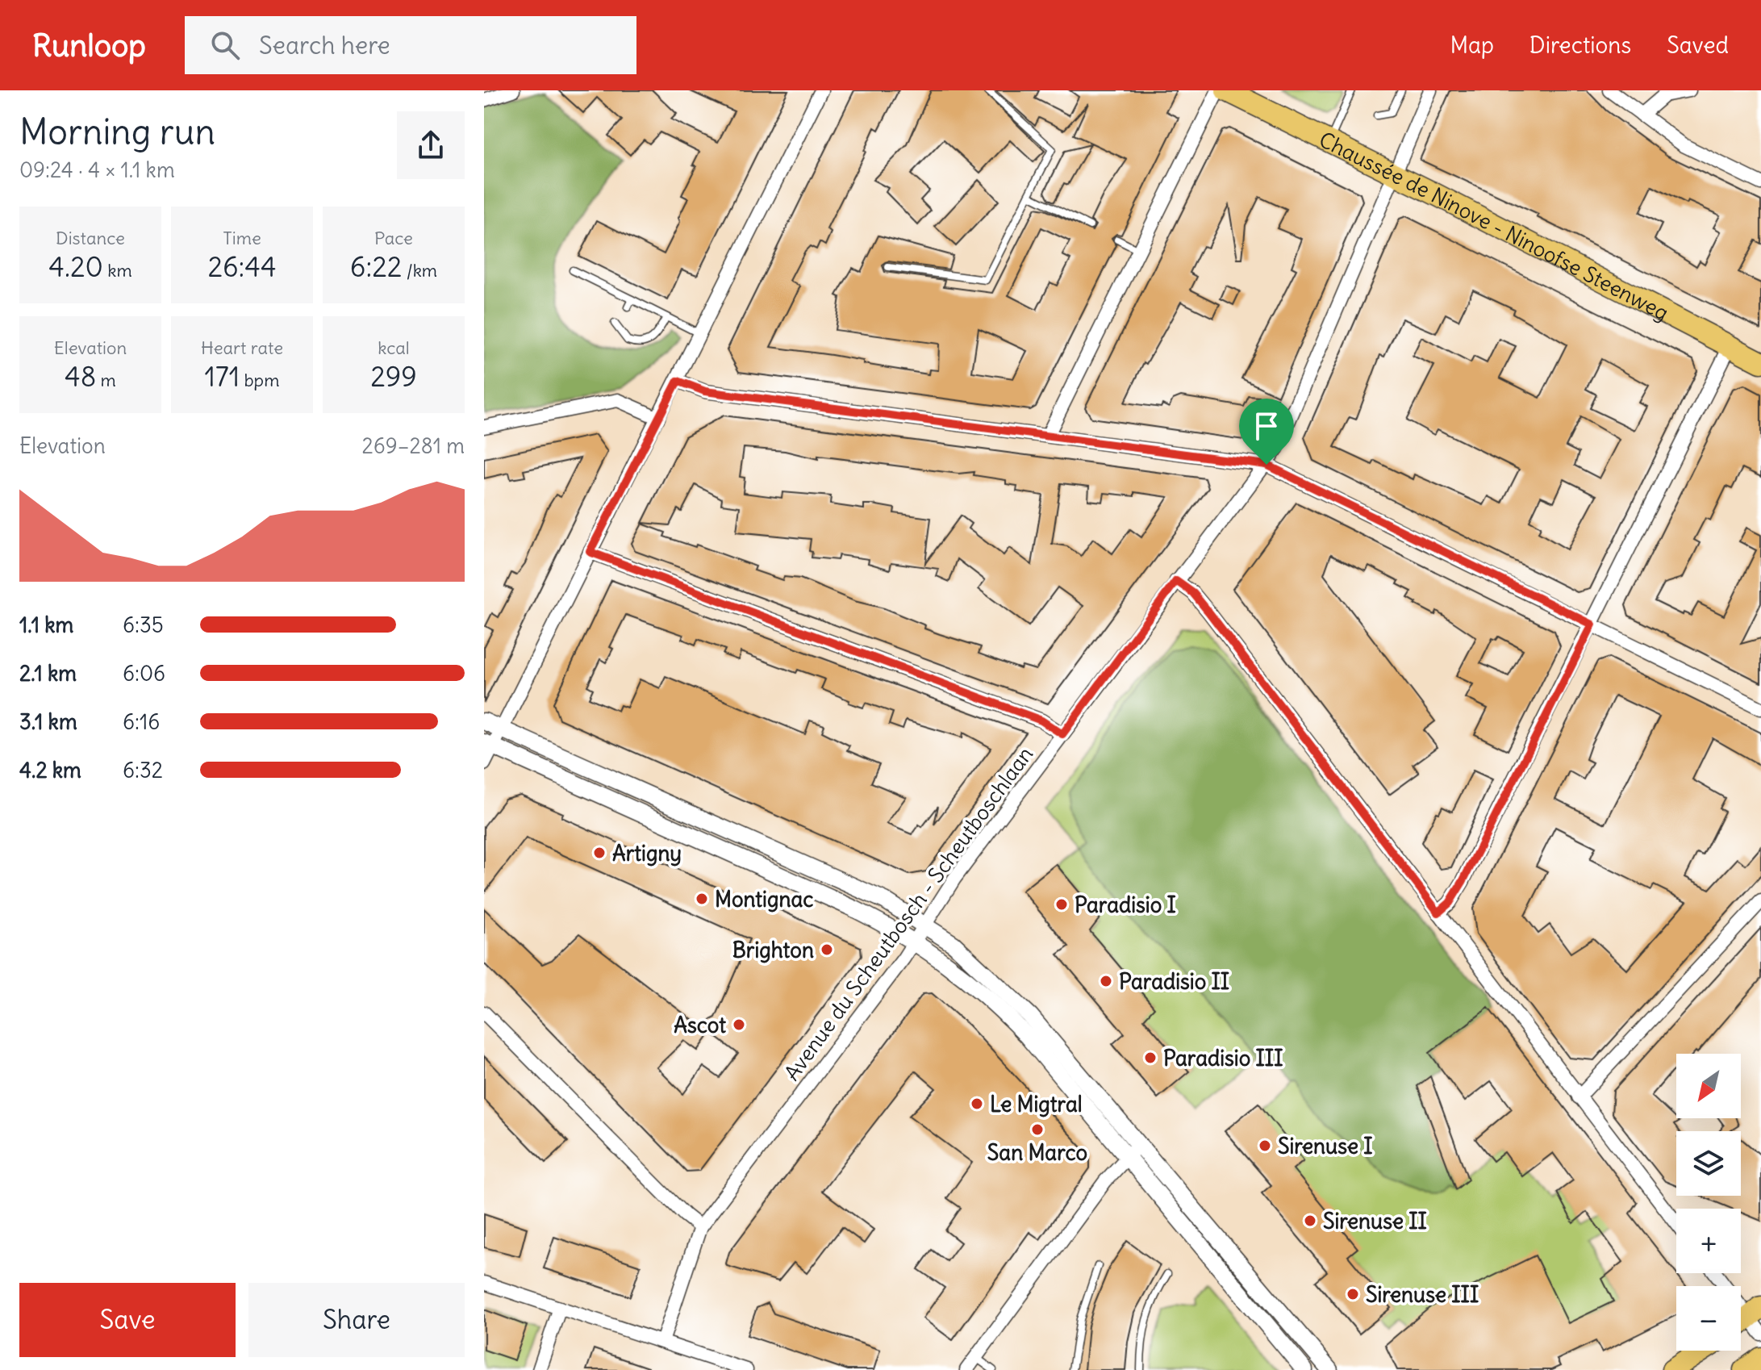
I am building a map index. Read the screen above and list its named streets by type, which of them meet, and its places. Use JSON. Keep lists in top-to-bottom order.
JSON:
{
  "streets": {
    "main road": ["Chaussée de Ninove - Ninoofse Steenweg"],
    "street": ["Avenue du Scheutbosch - Scheutboschlaan"]
  },
  "crossings": [
    ["Chaussée de Ninove - Ninoofse Steenweg", "Avenue du Scheutbosch - Scheutboschlaan"]
  ],
  "places": [
    "Artigny",
    "Montignac",
    "Paradisio I",
    "Brighton",
    "Paradisio II",
    "Ascot",
    "Paradisio III",
    "Le Migtral",
    "San Marco",
    "Sirenuse I",
    "Sirenuse II",
    "Sirenuse III"
  ],
  "north": "bottom left",
  "page": {
    "header": "Runloop",
    "search": "Search here",
    "nav": ["Map", "Directions", "Saved"],
    "heading": ["Morning run", "09:24 · 4 × 1.1 km"],
    "stats": [
      ["Distance", "4.20 km"],
      ["Time", "26:44"],
      ["Pace", "6:22 /km"],
      ["Elevation", "48 m"],
      ["Heart rate", "171 bpm"],
      ["kcal", "299"]
    ],
    "chart": ["Elevation", "269–281 m"],
    "list": [
      {
        "name": "1.1 km",
        "note": "6:35"
      },
      {
        "name": "2.1 km",
        "note": "6:06"
      },
      {
        "name": "3.1 km",
        "note": "6:16"
      },
      {
        "name": "4.2 km",
        "note": "6:32"
      }
    ],
    "map_buttons": ["+", "−"],
    "buttons": ["Save", "Share"]
  }
}
